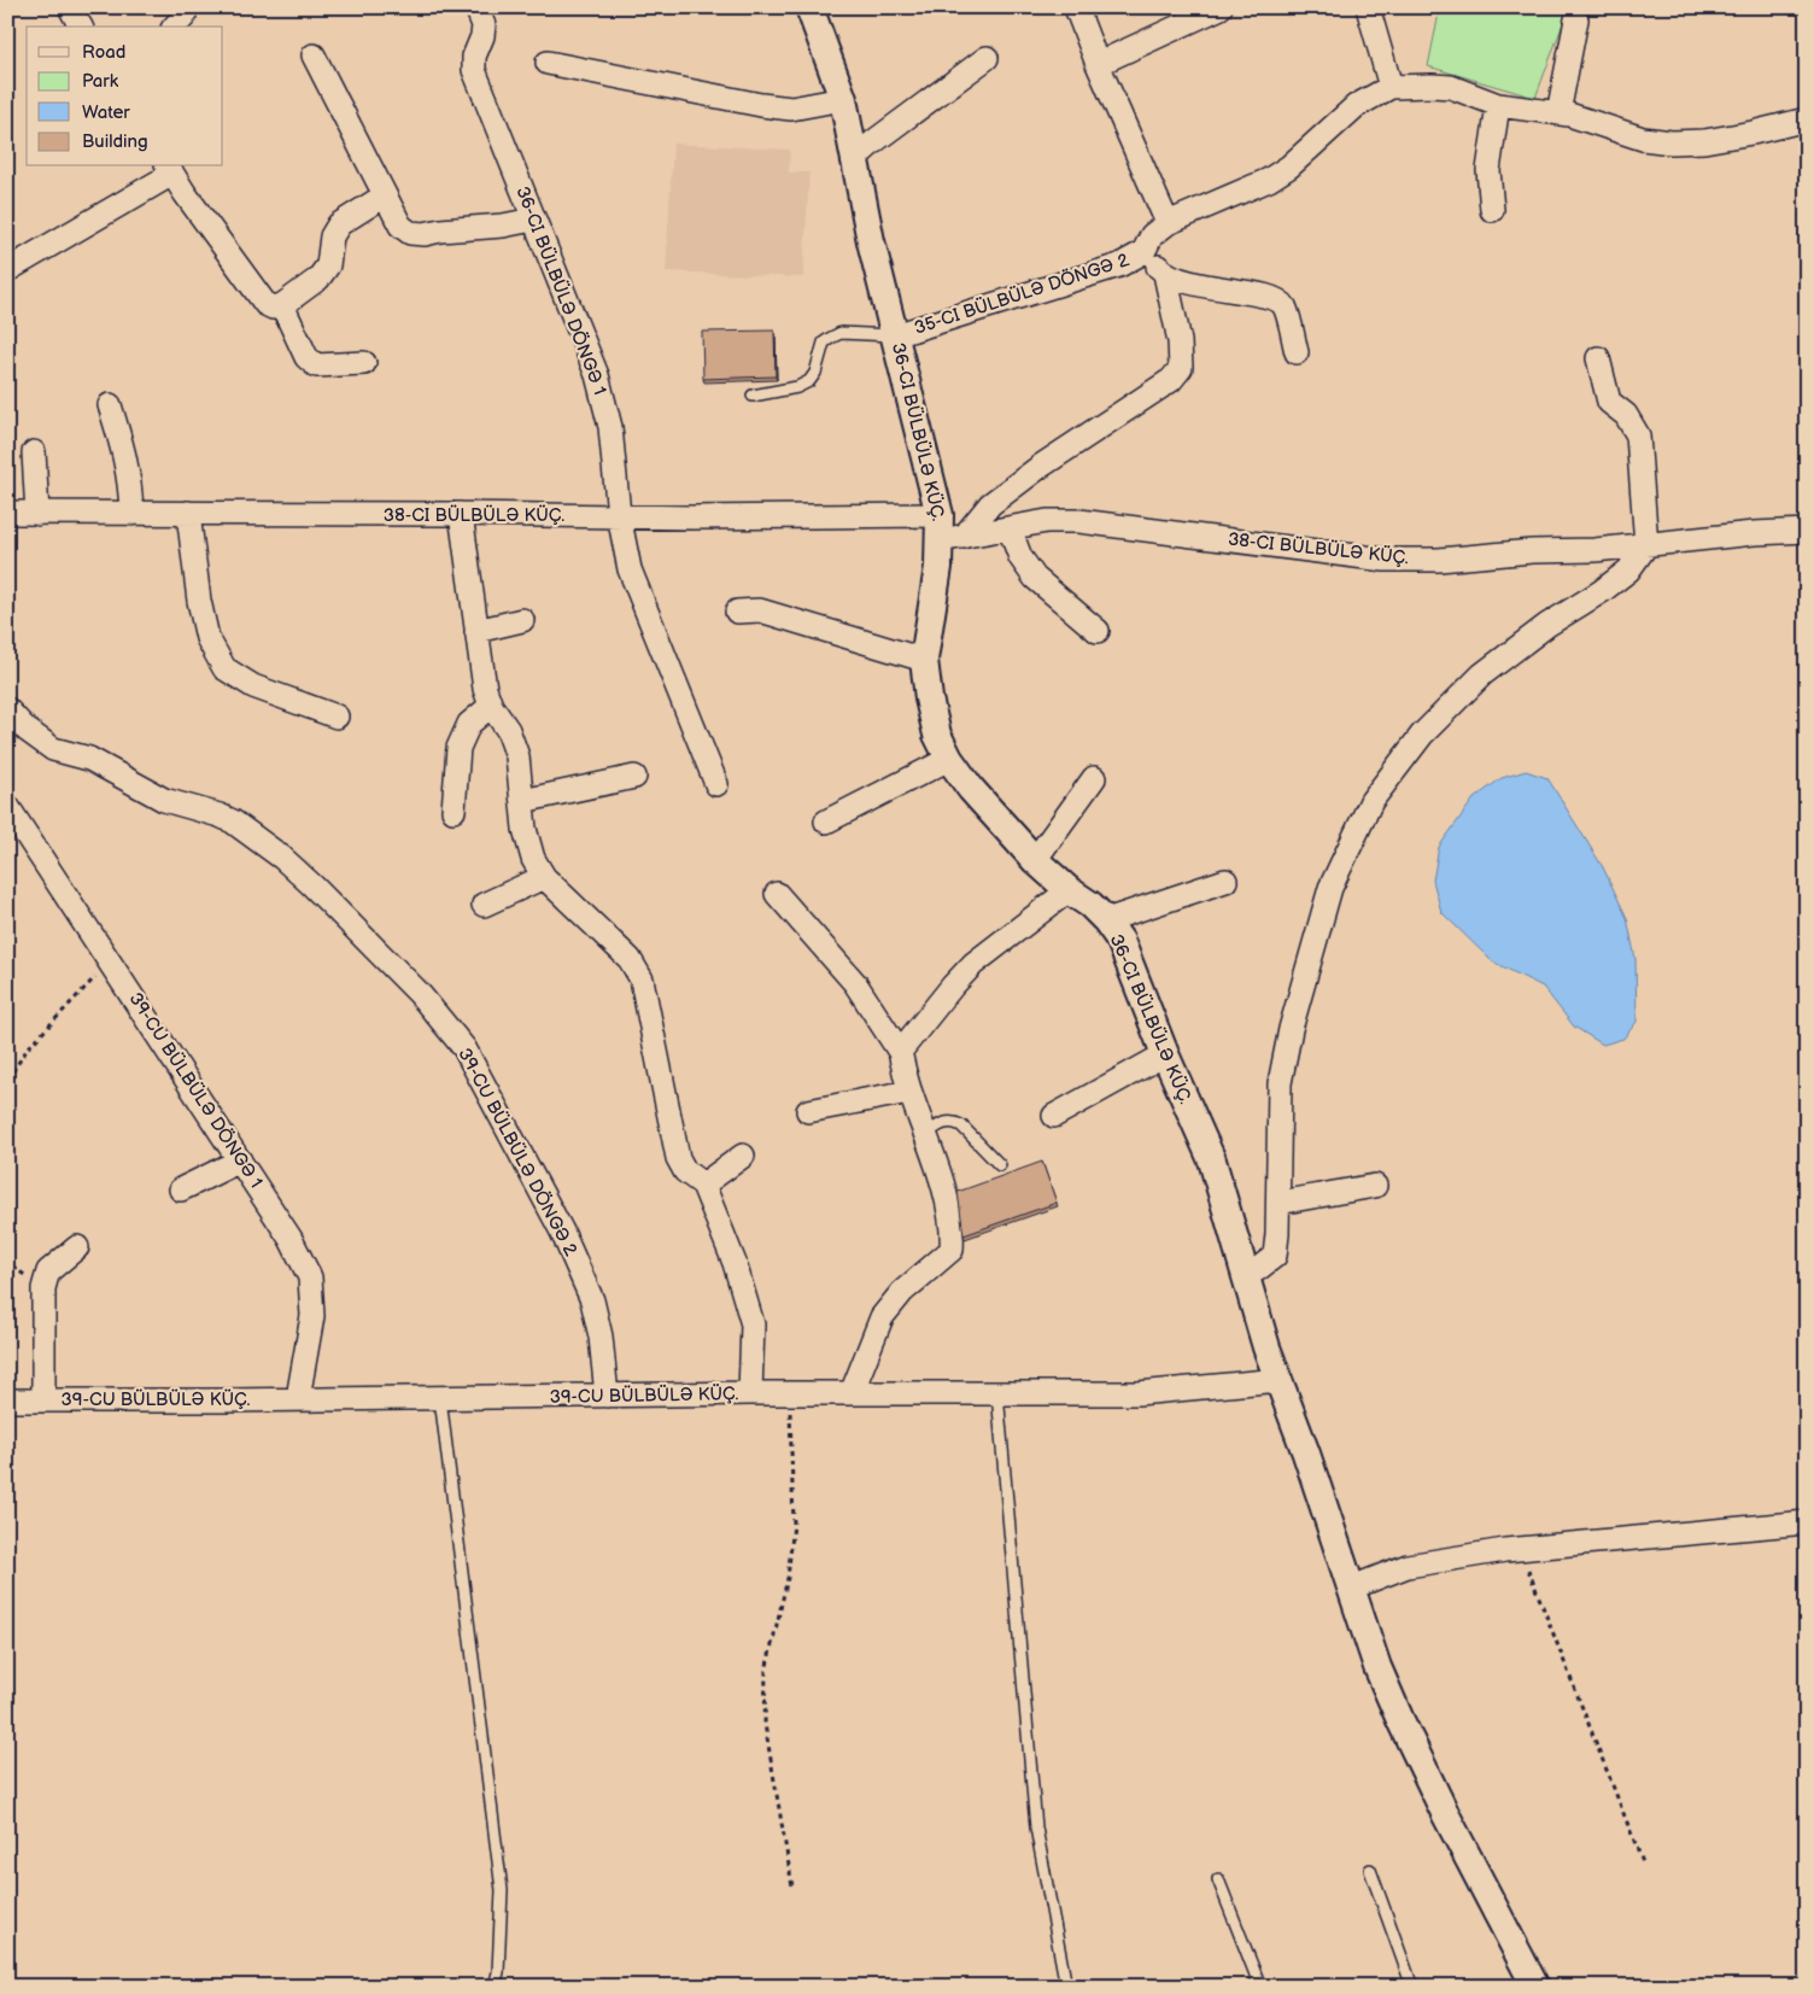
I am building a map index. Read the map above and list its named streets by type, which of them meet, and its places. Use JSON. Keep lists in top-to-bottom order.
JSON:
{
  "streets": {
    "street": [
      "35-CI BÜLBÜLƏ DÖNGƏ 2",
      "38-CI BÜLBÜLƏ KÜÇ.",
      "39-CU BÜLBÜLƏ DÖNGƏ 1",
      "39-CU BÜLBÜLƏ DÖNGƏ 2",
      "39-CU BÜLBÜLƏ KÜÇ."
    ]
  },
  "crossings": [
    ["39-CU BÜLBÜLƏ DÖNGƏ 1", "39-CU BÜLBÜLƏ KÜÇ."],
    ["39-CU BÜLBÜLƏ DÖNGƏ 2", "39-CU BÜLBÜLƏ KÜÇ."]
  ],
  "legend": [
    "Road",
    "Park",
    "Water",
    "Building"
  ]
}
